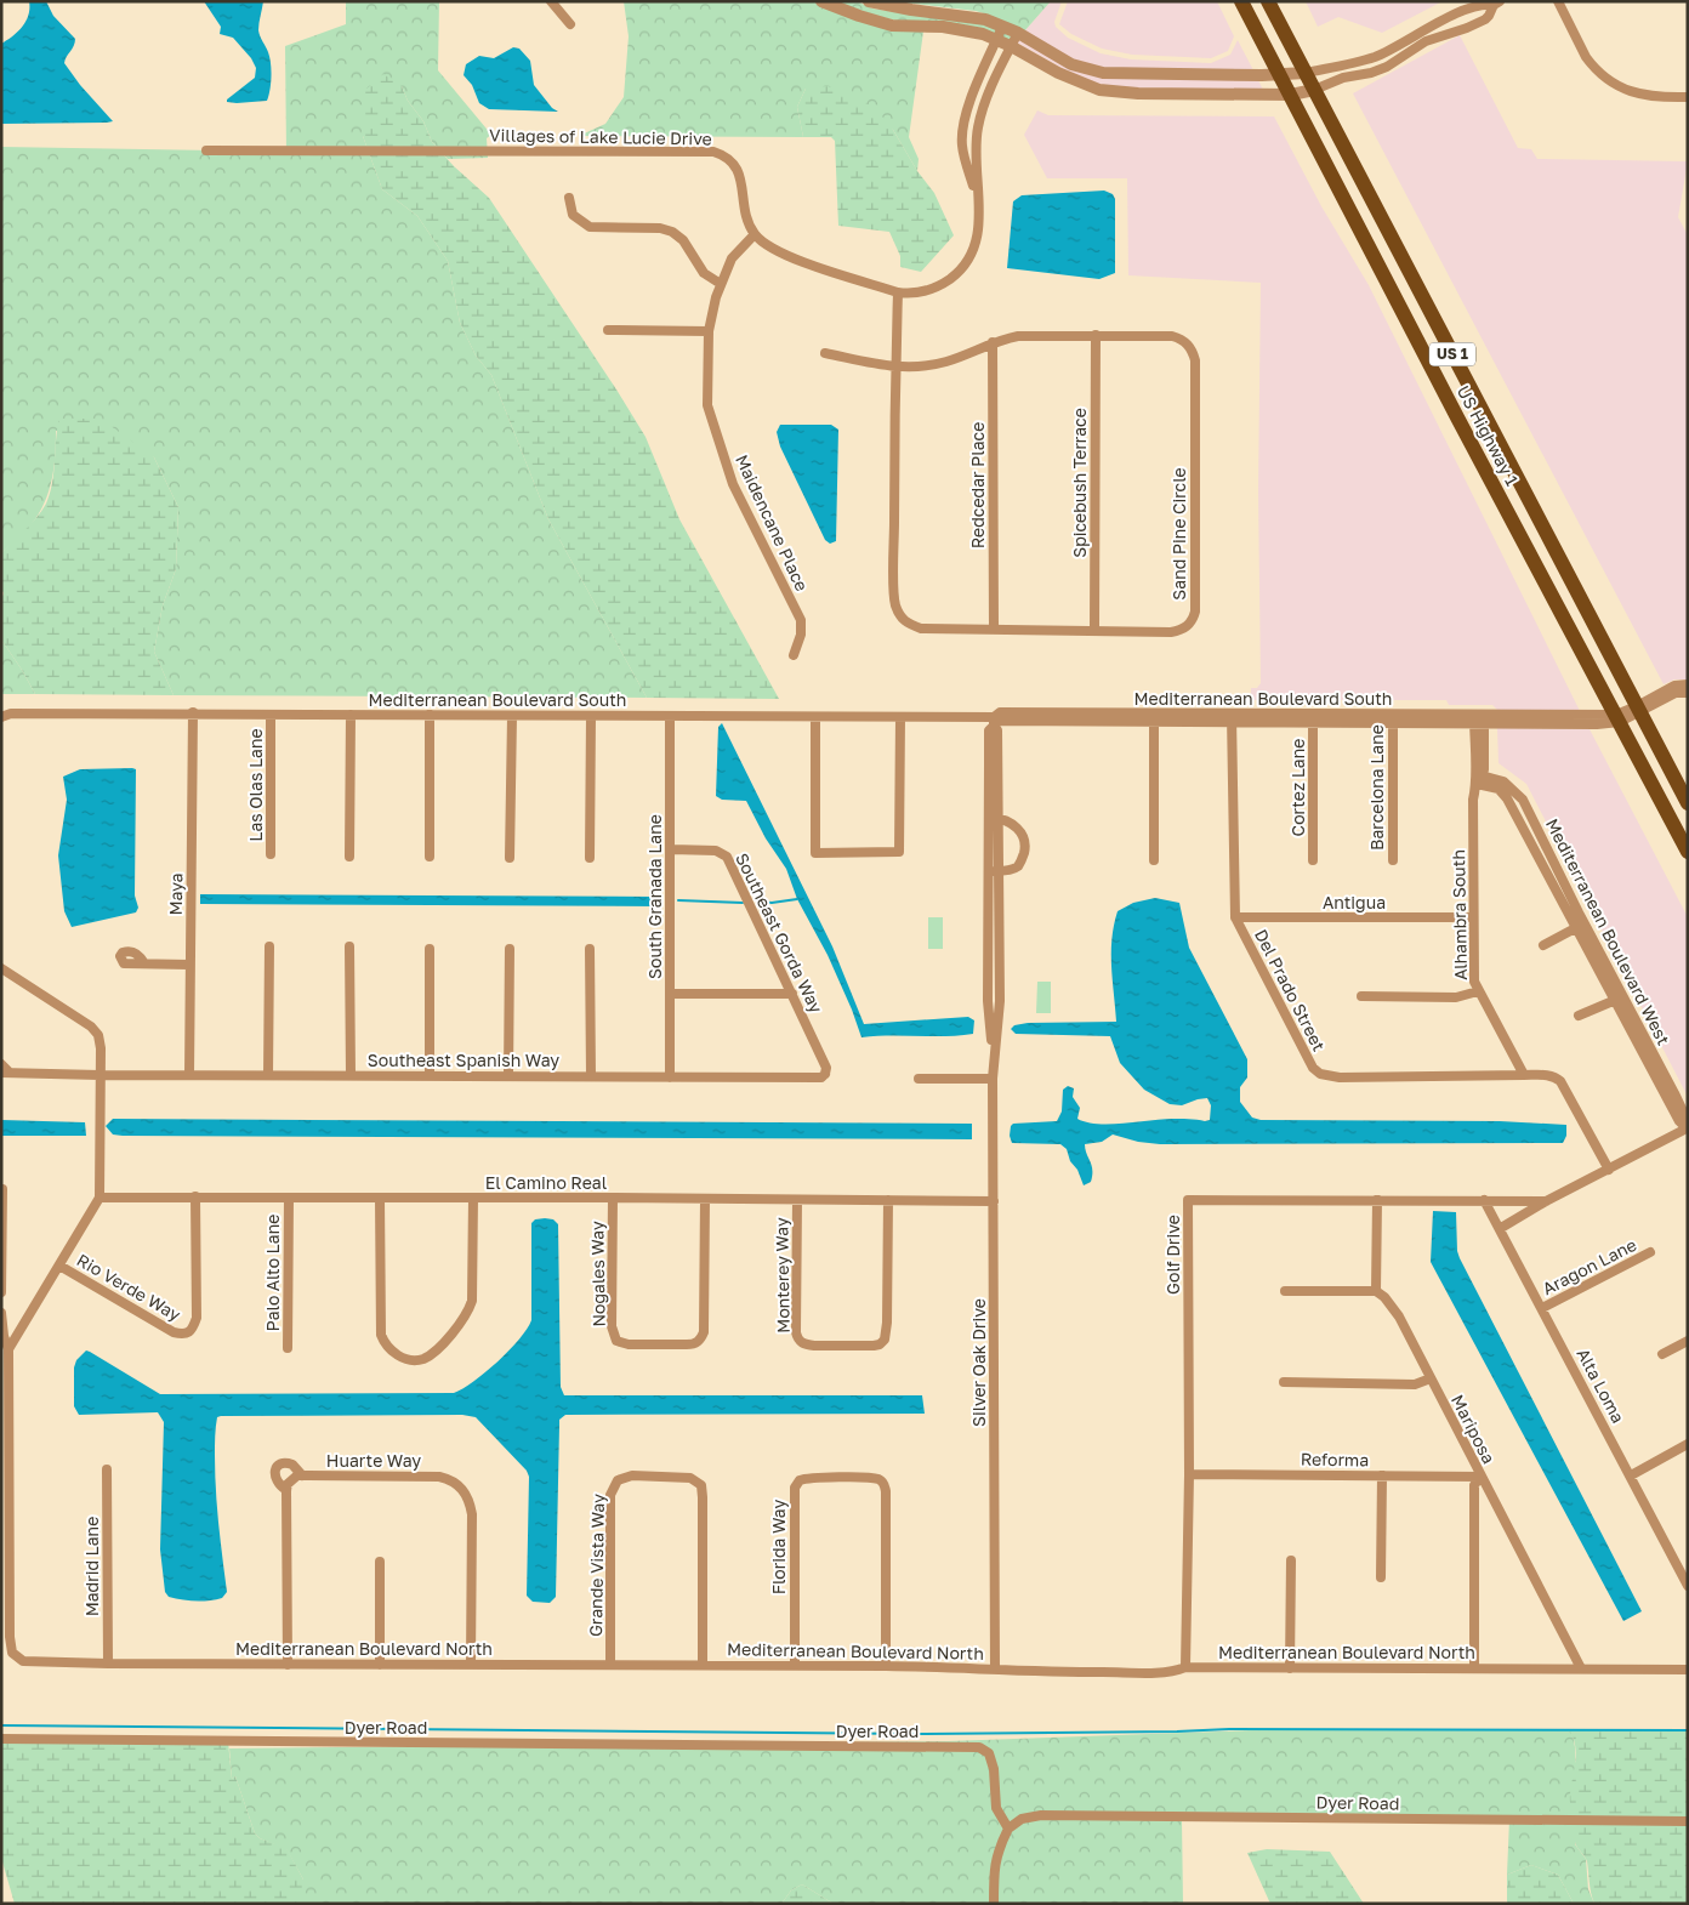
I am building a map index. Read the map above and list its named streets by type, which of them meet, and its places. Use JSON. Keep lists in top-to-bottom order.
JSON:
{
  "streets": {
    "main road": ["US 1", "US Highway 1"],
    "street": [
      "Villages of Lake Lucie Drive",
      "Spicebush Terrace",
      "Redcedar Place",
      "Maidencane Place",
      "Sand Pine Circle",
      "Mediterranean Boulevard South",
      "Las Olas Lane",
      "Cortez Lane",
      "Barcelona Lane",
      "Maya",
      "South Granada Lane",
      "Antigua",
      "Alhambra South",
      "Mediterranean Boulevard West",
      "Southeast Gorda Way",
      "Del Prado Street",
      "Southeast Spanish Way",
      "El Camino Real",
      "Golf Drive",
      "Aragon Lane",
      "Palo Alto Lane",
      "Nogales Way",
      "Monterey Way",
      "Rio Verde Way",
      "Silver Oak Drive",
      "Alta Loma",
      "Mariposa",
      "Reforma",
      "Huarte Way",
      "Florida Way",
      "Grande Vista Way",
      "Madrid Lane",
      "Mediterranean Boulevard North",
      "Dyer Road"
    ]
  },
  "crossings": [
    ["Villages of Lake Lucie Drive", "Maidencane Place"],
    ["US Highway 1", "Mediterranean Boulevard South"],
    ["Spicebush Terrace", "Sand Pine Circle"],
    ["Redcedar Place", "Sand Pine Circle"],
    ["Mediterranean Boulevard South", "Las Olas Lane"],
    ["Mediterranean Boulevard South", "Cortez Lane"],
    ["Mediterranean Boulevard South", "Barcelona Lane"],
    ["Mediterranean Boulevard South", "Maya"],
    ["Mediterranean Boulevard South", "South Granada Lane"],
    ["Mediterranean Boulevard South", "Alhambra South"],
    ["Mediterranean Boulevard South", "Del Prado Street"],
    ["Mediterranean Boulevard South", "Silver Oak Drive"],
    ["Maya", "Southeast Spanish Way"],
    ["South Granada Lane", "Southeast Gorda Way"],
    ["South Granada Lane", "Southeast Spanish Way"],
    ["Antigua", "Alhambra South"],
    ["Antigua", "Del Prado Street"],
    ["Alhambra South", "Mediterranean Boulevard West"],
    ["Alhambra South", "Del Prado Street"],
    ["Mediterranean Boulevard West", "Golf Drive"],
    ["Southeast Gorda Way", "Southeast Spanish Way"],
    ["El Camino Real", "Palo Alto Lane"],
    ["El Camino Real", "Nogales Way"],
    ["El Camino Real", "Monterey Way"],
    ["El Camino Real", "Rio Verde Way"],
    ["El Camino Real", "Silver Oak Drive"],
    ["Golf Drive", "Alta Loma"],
    ["Golf Drive", "Reforma"],
    ["Golf Drive", "Mediterranean Boulevard North"],
    ["Aragon Lane", "Alta Loma"],
    ["Silver Oak Drive", "Mediterranean Boulevard North"],
    ["Mariposa", "Reforma"],
    ["Mariposa", "Mediterranean Boulevard North"],
    ["Huarte Way", "Mediterranean Boulevard North"],
    ["Florida Way", "Mediterranean Boulevard North"],
    ["Grande Vista Way", "Mediterranean Boulevard North"],
    ["Madrid Lane", "Mediterranean Boulevard North"]
  ]
}
